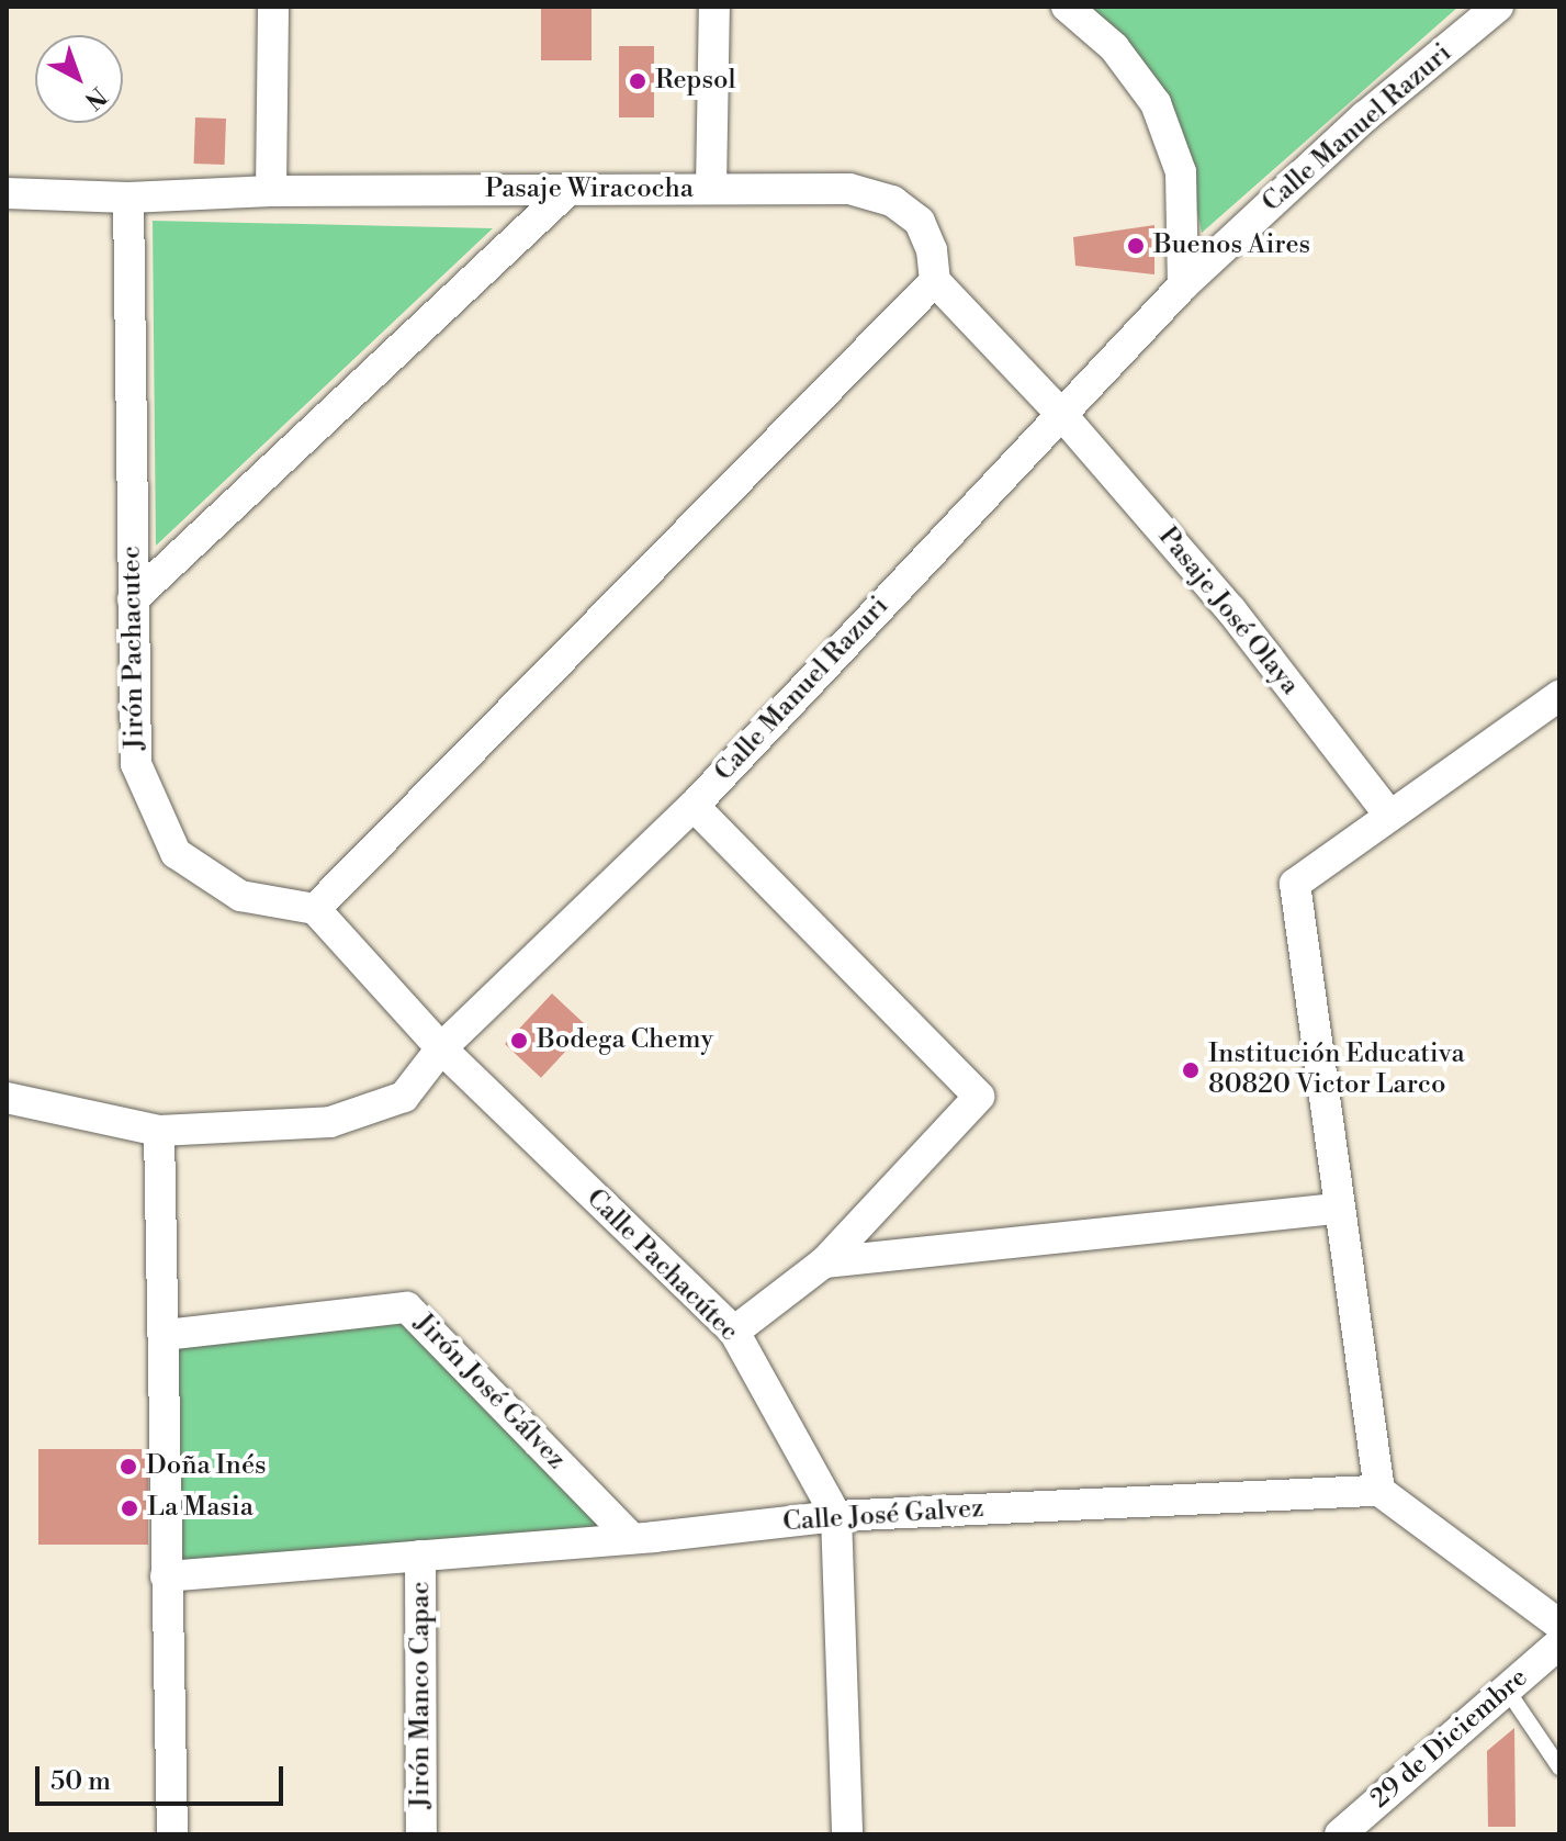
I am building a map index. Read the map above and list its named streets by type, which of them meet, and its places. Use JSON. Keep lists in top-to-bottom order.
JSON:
{
  "streets": {
    "street": [
      "Calle Manuel Razuri",
      "Pasaje Wiracocha",
      "Pasaje José Olaya",
      "Jirón Pachacutec",
      "Calle Pachacútec",
      "Jirón José Gálvez",
      "Calle José Galvez",
      "Jirón Manco Capac",
      "29 de Diciembre"
    ]
  },
  "crossings": [
    ["Calle Manuel Razuri", "Pasaje José Olaya"],
    ["Calle Manuel Razuri", "Calle Pachacútec"],
    ["Pasaje Wiracocha", "Jirón Pachacutec"],
    ["Calle Pachacútec", "Calle José Galvez"],
    ["Jirón José Gálvez", "Calle José Galvez"],
    ["Calle José Galvez", "Jirón Manco Capac"]
  ],
  "places": [
    "Repsol",
    "Buenos Aires",
    "Bodega Chemy",
    "Institución Educativa 80820 Victor Larco",
    "Doña Inés",
    "La Masia"
  ],
  "scale_bar": "50 m",
  "north": "bottom right"
}
